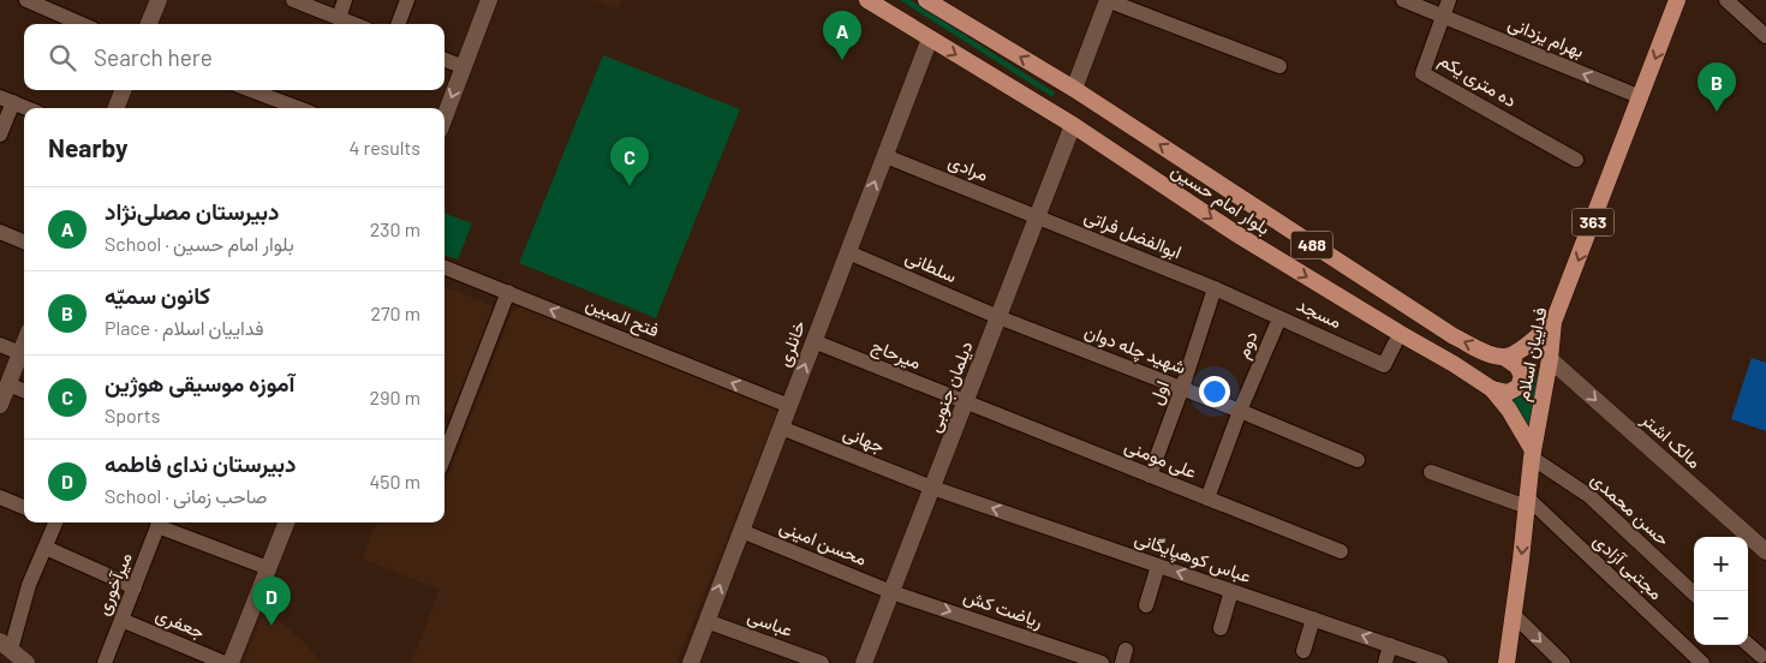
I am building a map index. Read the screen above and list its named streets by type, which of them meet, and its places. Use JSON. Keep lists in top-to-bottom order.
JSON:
{
  "streets": {
    "main road": [
      "بلوار امام حسین",
      "363",
      "488",
      "فداییان اسلام"
    ],
    "street": [
      "بهرام یزدانی",
      "ده متری یکم",
      "مرادی",
      "ابوالفضل فراتی",
      "سلطانی",
      "مسجد",
      "فتح المبین",
      "خانلری",
      "دوم",
      "شهید چله دوان",
      "میرحاج",
      "دیلمان جنوبی",
      "اول",
      "جهانی",
      "مالک اشتر",
      "علی مومنی",
      "حسن محمدی",
      "محسن امینی",
      "عباس کوهپایگانی",
      "مجتبی آزادی",
      "میرآخوری",
      "ریاضت کش",
      "جعفری",
      "عباسی"
    ]
  },
  "crossings": [
    ["بهرام یزدانی", "ده متری یکم"],
    ["بهرام یزدانی", "فداییان اسلام"],
    ["مرادی", "ابوالفضل فراتی"],
    ["مرادی", "خانلری"],
    ["مرادی", "دیلمان جنوبی"],
    ["بلوار امام حسین", "خانلری"],
    ["بلوار امام حسین", "فداییان اسلام"],
    ["بلوار امام حسین", "دیلمان جنوبی"],
    ["بلوار امام حسین", "حسن محمدی"],
    ["ابوالفضل فراتی", "مسجد"],
    ["ابوالفضل فراتی", "دیلمان جنوبی"],
    ["ابوالفضل فراتی", "اول"],
    ["سلطانی", "خانلری"],
    ["سلطانی", "شهید چله دوان"],
    ["سلطانی", "دیلمان جنوبی"],
    ["مسجد", "اول"],
    ["فتح المبین", "خانلری"],
    ["خانلری", "میرحاج"],
    ["خانلری", "جهانی"],
    ["خانلری", "محسن امینی"],
    ["خانلری", "عباسی"],
    ["دوم", "شهید چله دوان"],
    ["شهید چله دوان", "دیلمان جنوبی"],
    ["شهید چله دوان", "اول"],
    ["میرحاج", "دیلمان جنوبی"],
    ["میرحاج", "علی مومنی"],
    ["فداییان اسلام", "مالک اشتر"],
    ["فداییان اسلام", "حسن محمدی"],
    ["فداییان اسلام", "مجتبی آزادی"],
    ["دیلمان جنوبی", "جهانی"],
    ["دیلمان جنوبی", "علی مومنی"],
    ["دیلمان جنوبی", "محسن امینی"],
    ["دیلمان جنوبی", "عباس کوهپایگانی"],
    ["دیلمان جنوبی", "ریاضت کش"],
    ["اول", "علی مومنی"],
    ["جهانی", "عباس کوهپایگانی"],
    ["محسن امینی", "ریاضت کش"],
    ["میرآخوری", "جعفری"]
  ],
  "one_way": [
    "بهرام یزدانی",
    "فتح المبین",
    "خانلری",
    "فداییان اسلام",
    "مالک اشتر",
    "عباس کوهپایگانی",
    "ریاضت کش"
  ],
  "page": {
    "pins": [
      "A",
      "B",
      "C",
      "D"
    ],
    "search": "Search here",
    "heading": ["Nearby", "4 results"],
    "list": [
      {
        "mark": "A",
        "name": "دبیرستان مصلی‌نژاد",
        "note": "School · بلوار امام حسین",
        "value": "230 m"
      },
      {
        "mark": "B",
        "name": "کانون سمیّه",
        "note": "Place · فداییان اسلام",
        "value": "270 m"
      },
      {
        "mark": "C",
        "name": "آموزه موسیقی هوژین",
        "note": "Sports",
        "value": "290 m"
      },
      {
        "mark": "D",
        "name": "دبیرستان ندای فاطمه",
        "note": "School · صاحب زمانی",
        "value": "450 m"
      }
    ],
    "map_buttons": ["+", "−"]
  }
}
